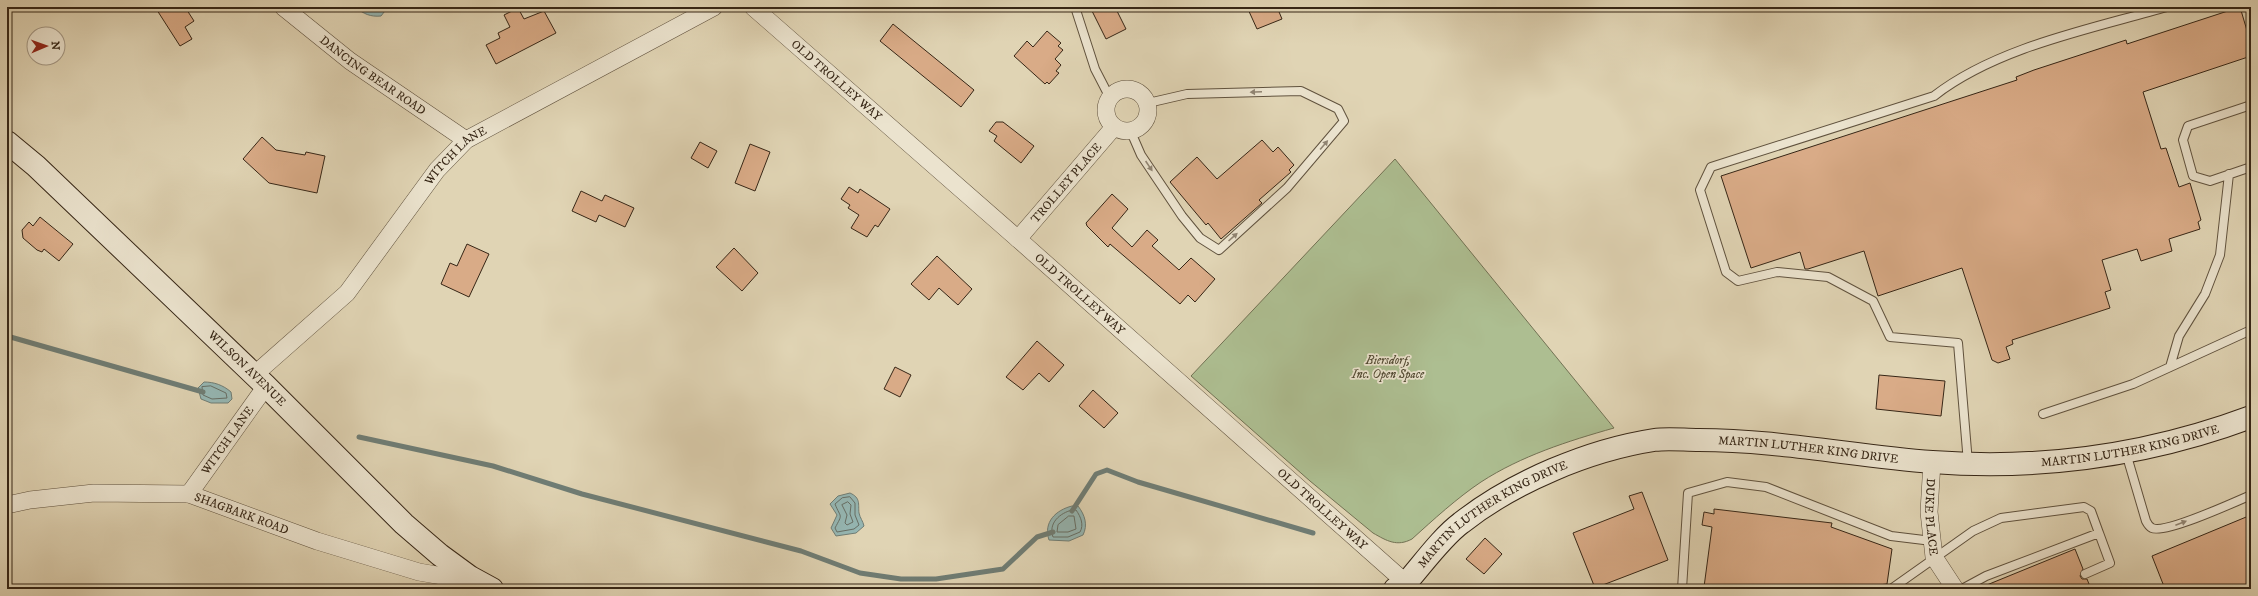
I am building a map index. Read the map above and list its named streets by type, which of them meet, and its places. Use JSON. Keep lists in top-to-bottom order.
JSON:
{
  "streets": {
    "main road": ["WILSON AVENUE", "MARTIN LUTHER KING DRIVE"],
    "street": [
      "DANCING BEAR ROAD",
      "OLD TROLLEY WAY",
      "WITCH LANE",
      "TROLLEY PLACE",
      "SHAGBARK ROAD",
      "DUKE PLACE"
    ]
  },
  "crossings": [
    ["DANCING BEAR ROAD", "WITCH LANE"],
    ["OLD TROLLEY WAY", "TROLLEY PLACE"],
    ["OLD TROLLEY WAY", "MARTIN LUTHER KING DRIVE"],
    ["WITCH LANE", "WILSON AVENUE"],
    ["WITCH LANE", "SHAGBARK ROAD"],
    ["WILSON AVENUE", "SHAGBARK ROAD"],
    ["MARTIN LUTHER KING DRIVE", "DUKE PLACE"]
  ],
  "parks": ["Biersdorf, Inc. Open Space"],
  "north": "right"
}
